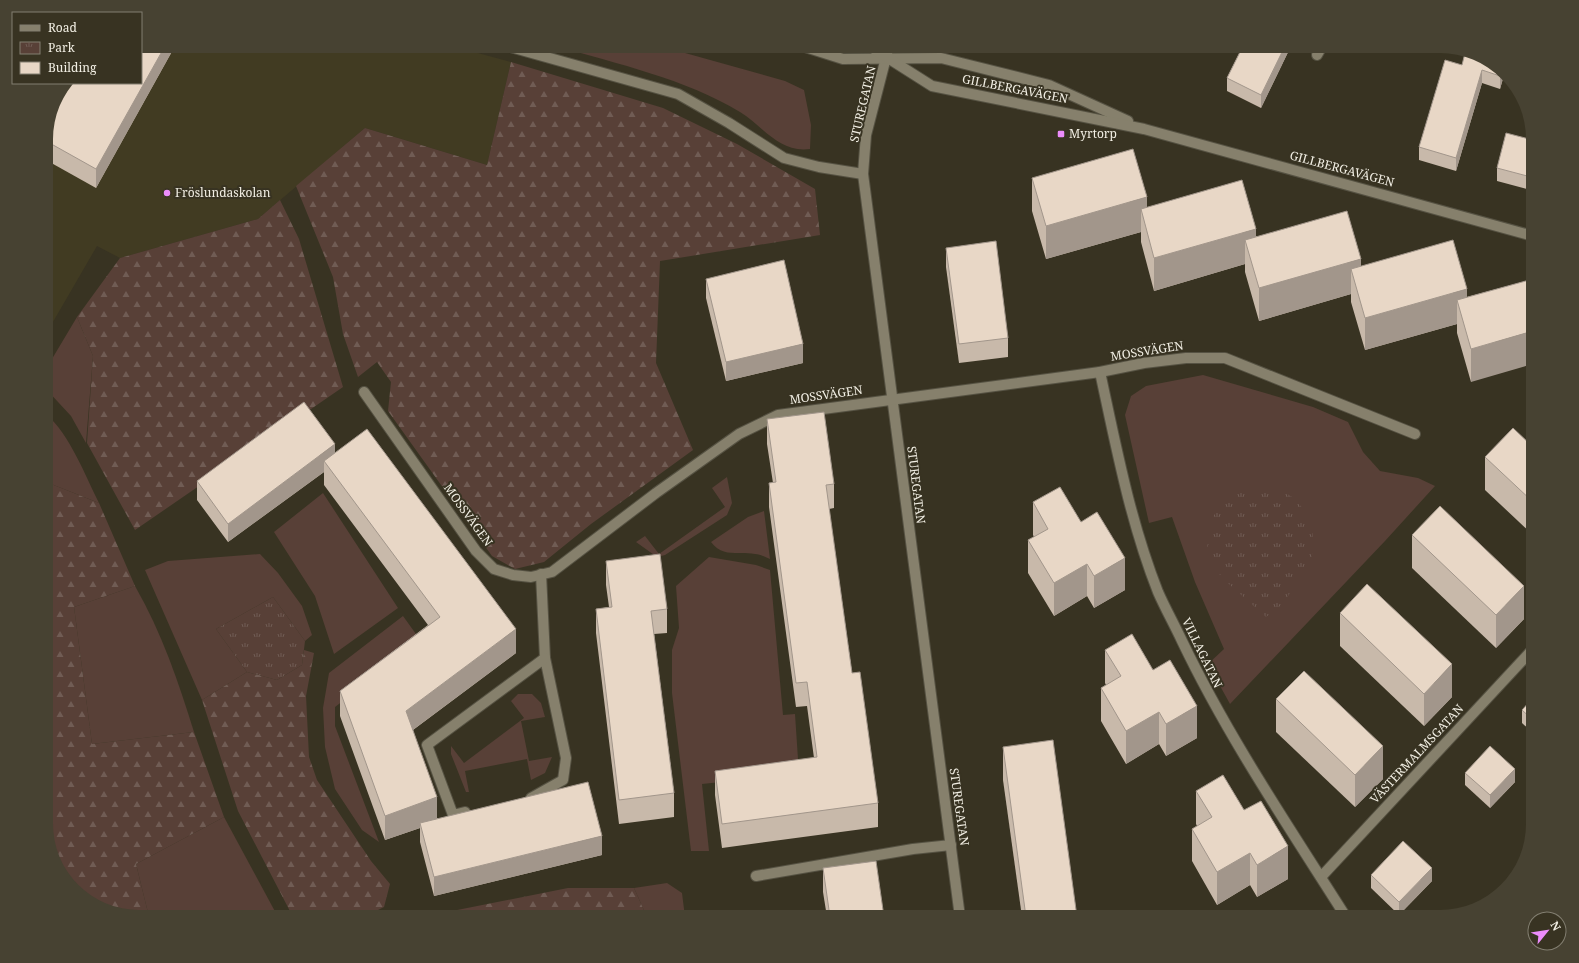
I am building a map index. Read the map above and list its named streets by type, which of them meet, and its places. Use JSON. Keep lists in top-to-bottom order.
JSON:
{
  "streets": {
    "street": [
      "GILLBERGAVÄGEN",
      "STUREGATAN",
      "MOSSVÄGEN",
      "VILLAGATAN",
      "VÄSTERMALMSGATAN"
    ]
  },
  "crossings": [
    ["GILLBERGAVÄGEN", "STUREGATAN"],
    ["STUREGATAN", "MOSSVÄGEN"],
    ["MOSSVÄGEN", "VILLAGATAN"],
    ["VILLAGATAN", "VÄSTERMALMSGATAN"]
  ],
  "places": {
    "transit": ["Myrtorp"],
    "other": ["Fröslundaskolan"]
  },
  "legend": ["Road", "Park", "Building"],
  "north": "top right"
}
